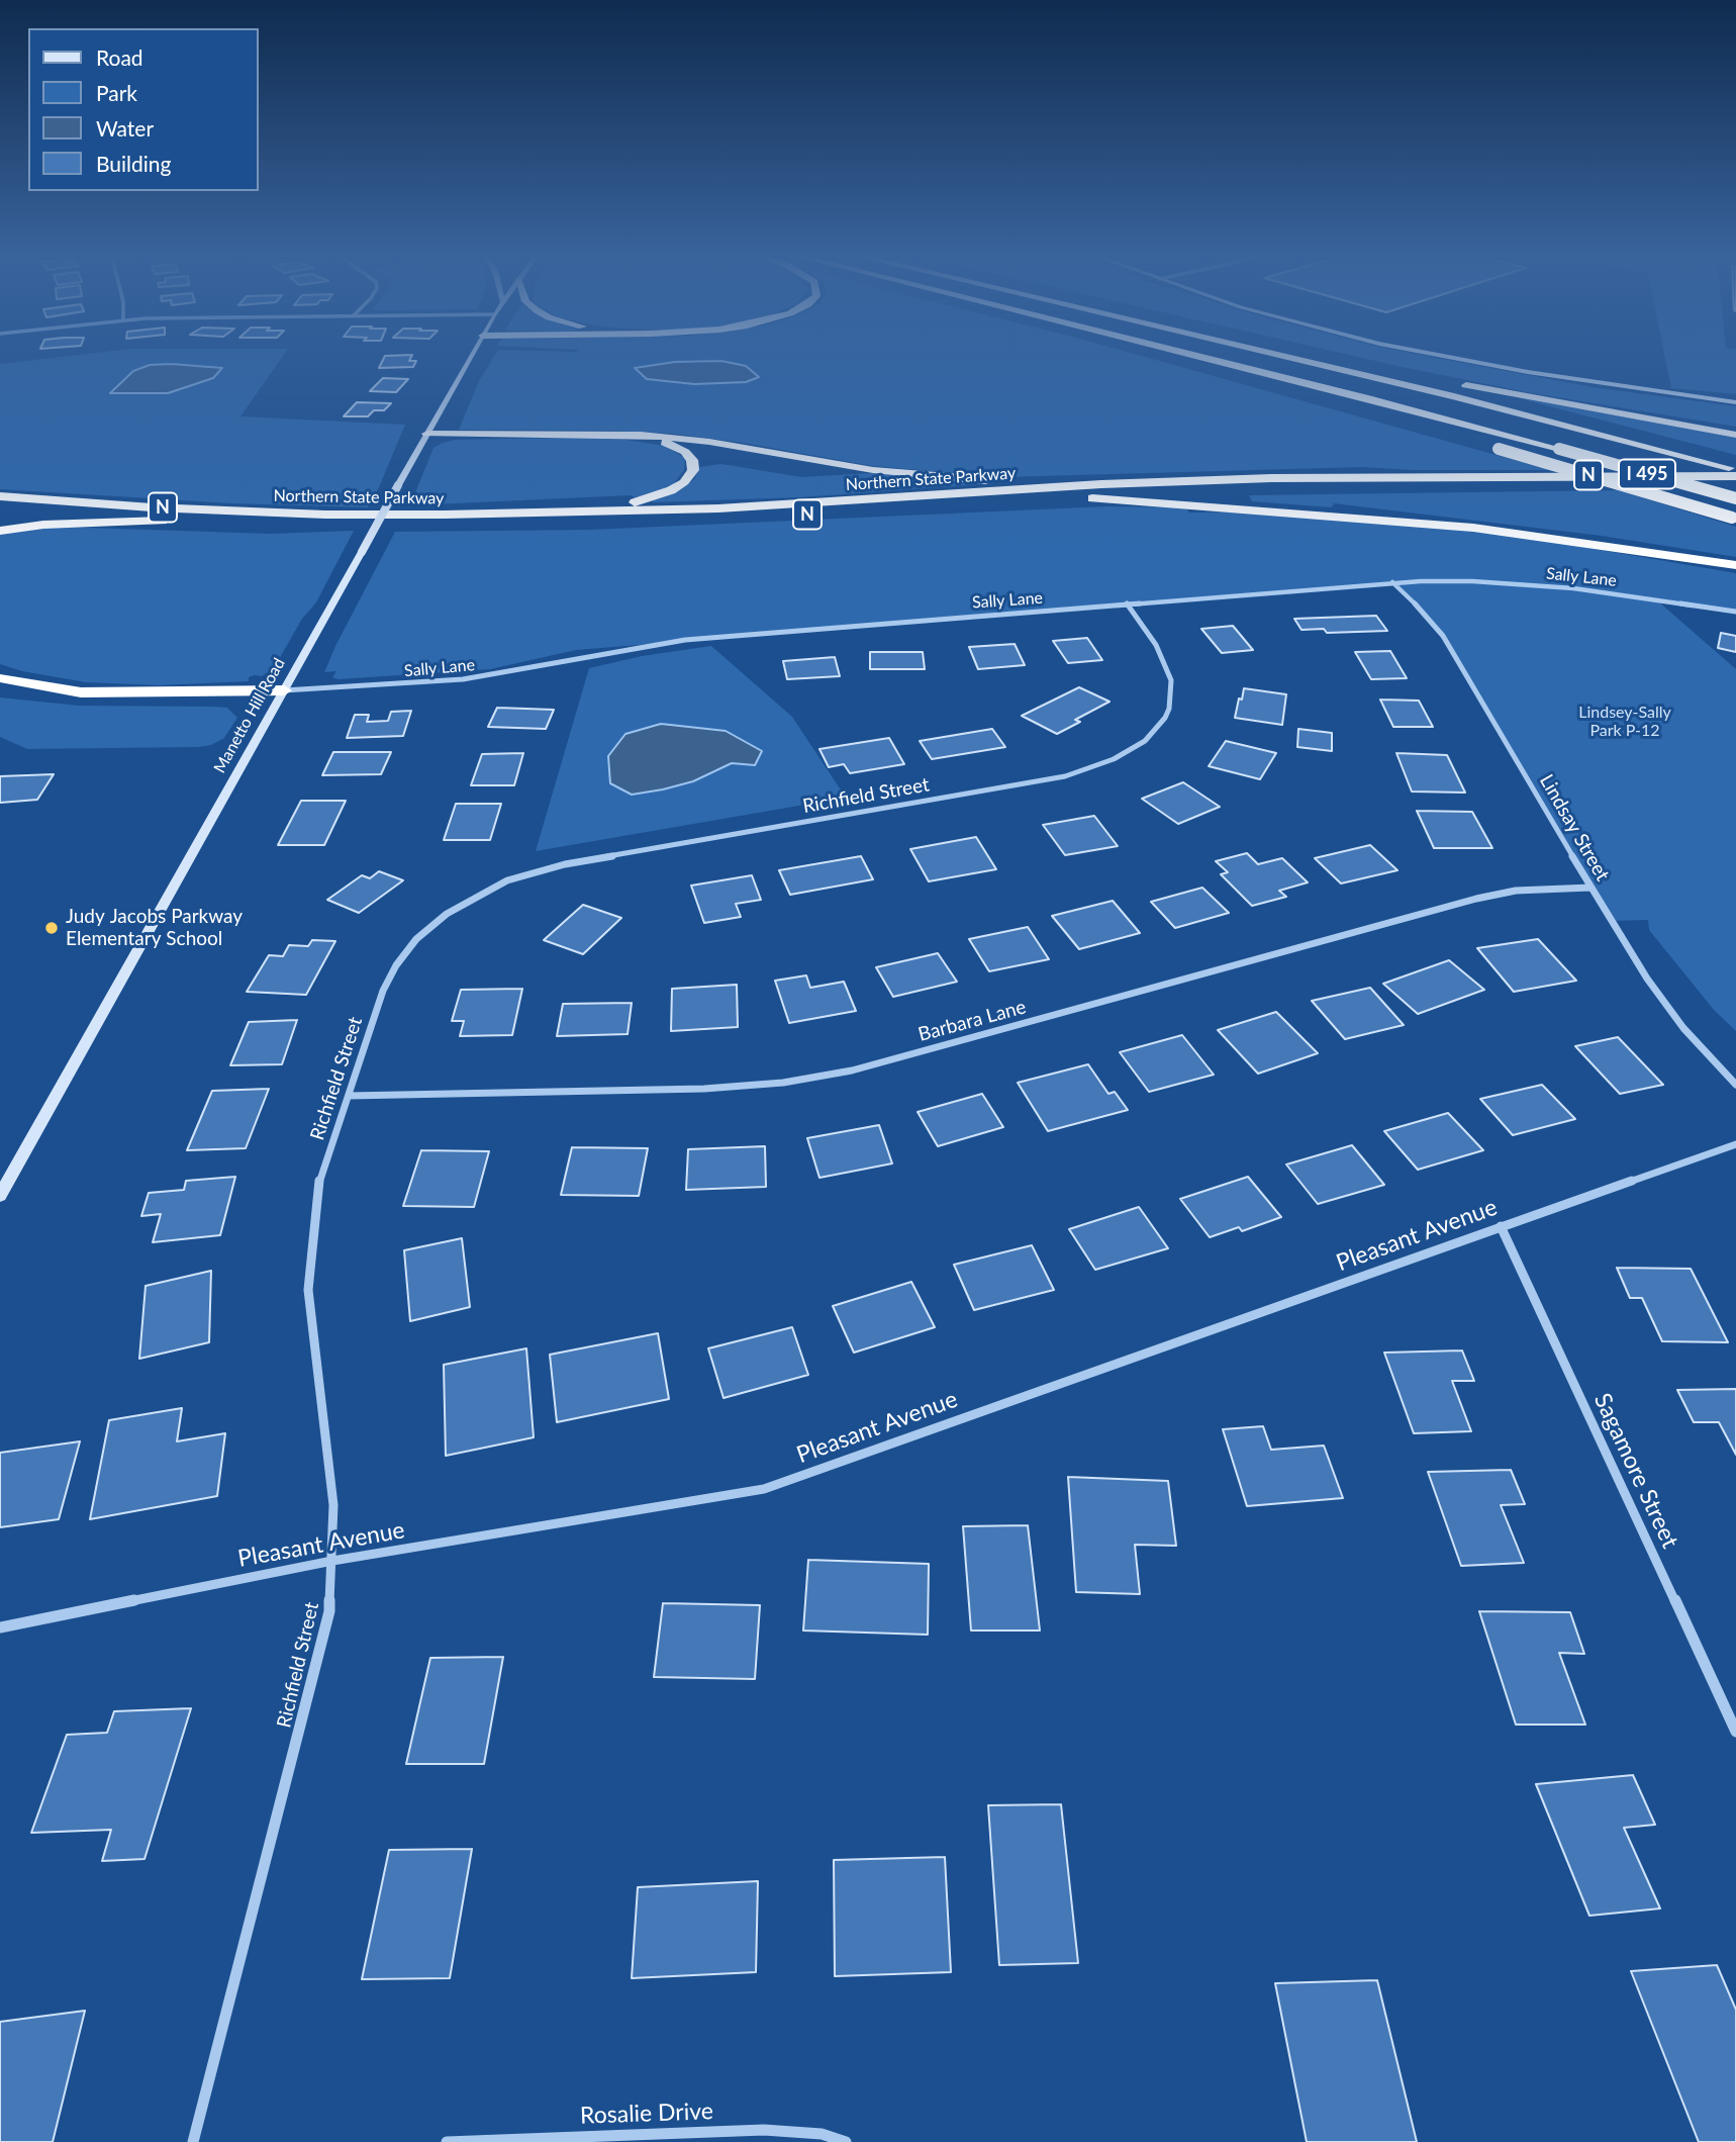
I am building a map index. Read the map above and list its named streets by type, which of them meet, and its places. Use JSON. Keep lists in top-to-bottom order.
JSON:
{
  "streets": {
    "highway": ["I 495", "N", "Northern State Parkway"],
    "main road": ["Manetto Hill Road"],
    "street": [
      "Sally Lane",
      "Richfield Street",
      "Lindsay Street",
      "Barbara Lane",
      "Pleasant Avenue",
      "Sagamore Street",
      "Rosalie Drive"
    ]
  },
  "crossings": [
    ["Sally Lane", "Manetto Hill Road"],
    ["Sally Lane", "Richfield Street"],
    ["Sally Lane", "Lindsay Street"],
    ["Richfield Street", "Barbara Lane"],
    ["Richfield Street", "Pleasant Avenue"],
    ["Lindsay Street", "Barbara Lane"],
    ["Pleasant Avenue", "Sagamore Street"]
  ],
  "parks": ["Lindsey-Sally Park P-12"],
  "places": ["Judy Jacobs Parkway Elementary School"],
  "legend": [
    "Road",
    "Park",
    "Water",
    "Building"
  ]
}
